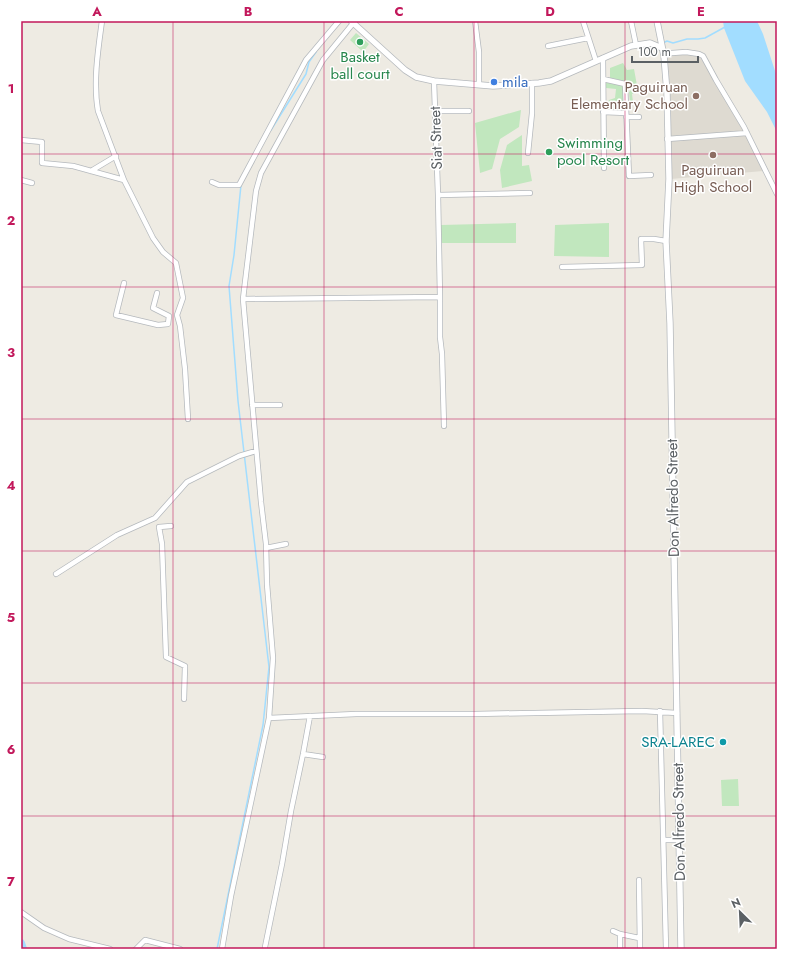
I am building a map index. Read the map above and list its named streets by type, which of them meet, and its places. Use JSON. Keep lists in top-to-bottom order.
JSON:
{
  "streets": {
    "street": ["Siat Street", "Don Alfredo Street"]
  },
  "places": [
    "Basket ball court",
    "mila",
    "Paguiruan Elementary School",
    "Swimming pool Resort",
    "Paguiruan High School",
    "SRA-LAREC"
  ],
  "scale_bar": "100 m",
  "north": "top left",
  "grid": {
    "columns": [
      "A",
      "B",
      "C",
      "D",
      "E"
    ],
    "rows": [
      "1",
      "2",
      "3",
      "4",
      "5",
      "6",
      "7"
    ]
  }
}
